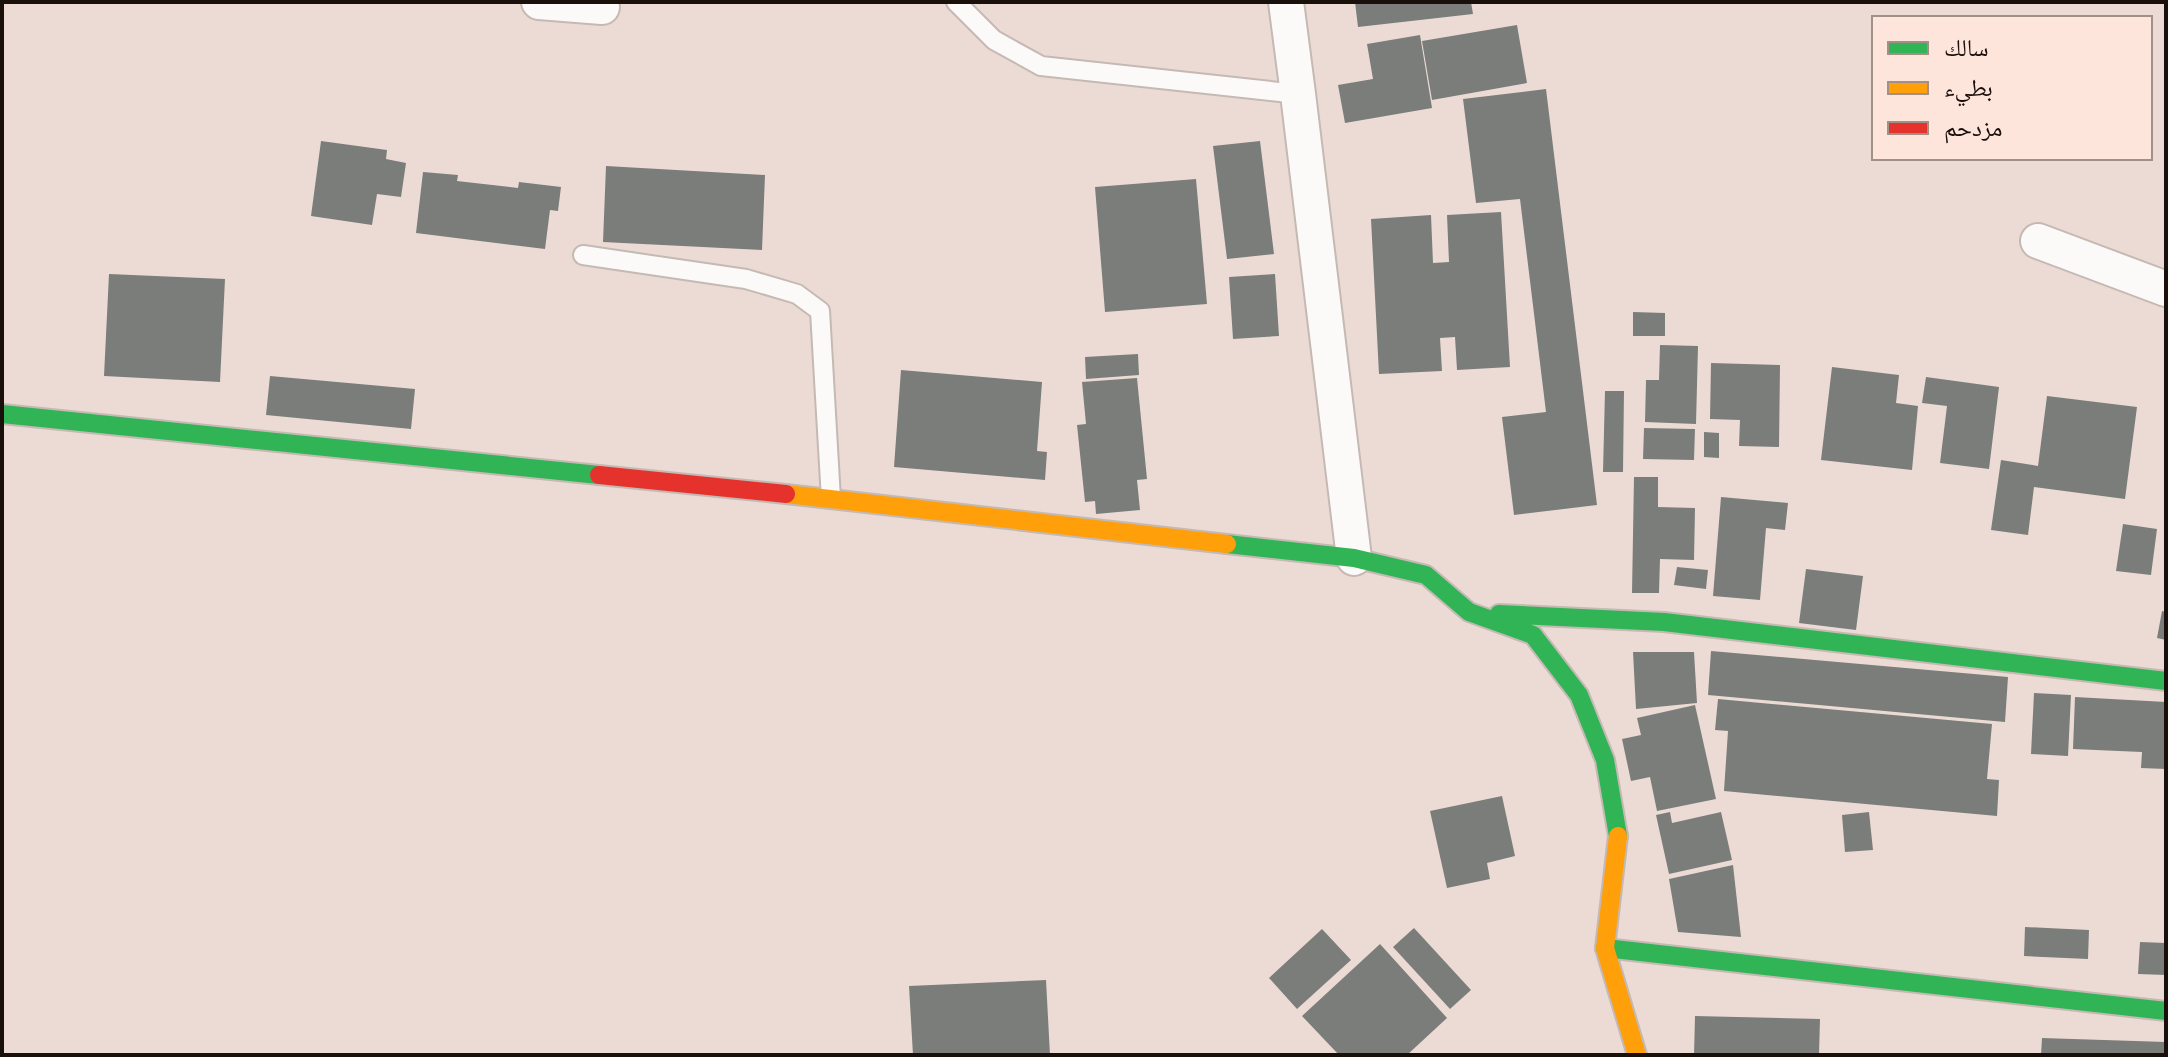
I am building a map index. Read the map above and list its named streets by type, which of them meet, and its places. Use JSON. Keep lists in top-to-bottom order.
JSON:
{
  "legend": ["سالك", "بطيء", "مزدحم"]
}
